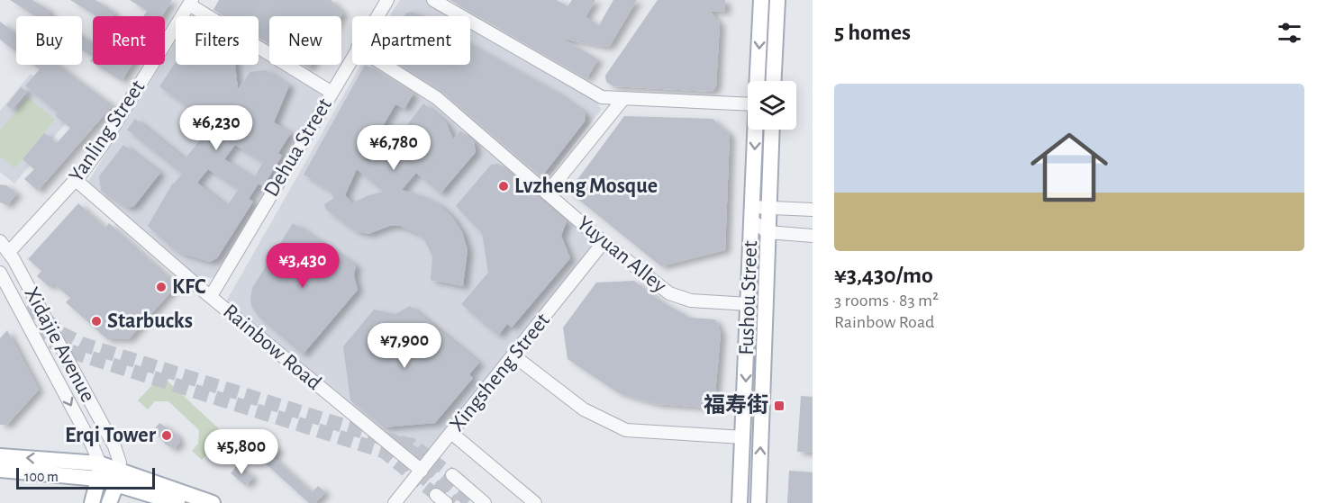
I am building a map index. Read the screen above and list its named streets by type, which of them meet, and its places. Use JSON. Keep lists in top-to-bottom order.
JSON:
{
  "streets": {
    "main road": ["Fushou Street"],
    "street": [
      "Yanling Street",
      "Dehua Street",
      "Yuyuan Alley",
      "Xidajie Avenue",
      "Rainbow Road",
      "Xingsheng Street"
    ]
  },
  "crossings": [
    ["Yanling Street", "Xidajie Avenue"],
    ["Yanling Street", "Rainbow Road"],
    ["Dehua Street", "Rainbow Road"],
    ["Yuyuan Alley", "Fushou Street"],
    ["Yuyuan Alley", "Xingsheng Street"],
    ["Rainbow Road", "Xingsheng Street"]
  ],
  "places": {
    "other": [
      "Lvzheng Mosque",
      "KFC",
      "Starbucks",
      "Erqi Tower"
    ],
    "transit": ["福寿街"]
  },
  "scale_bar": "100 m",
  "page": {
    "heading": "5 homes",
    "chip": [
      "Buy",
      "Rent",
      "Filters",
      "New",
      "Apartment"
    ],
    "list": [
      {
        "name": "¥3,430/mo",
        "note": "3 rooms · 83 m² · Rainbow Road"
      }
    ],
    "price": [
      "¥6,230",
      "¥6,780",
      "¥3,430",
      "¥7,900",
      "¥5,800"
    ],
    "scale": "100 m"
  }
}
